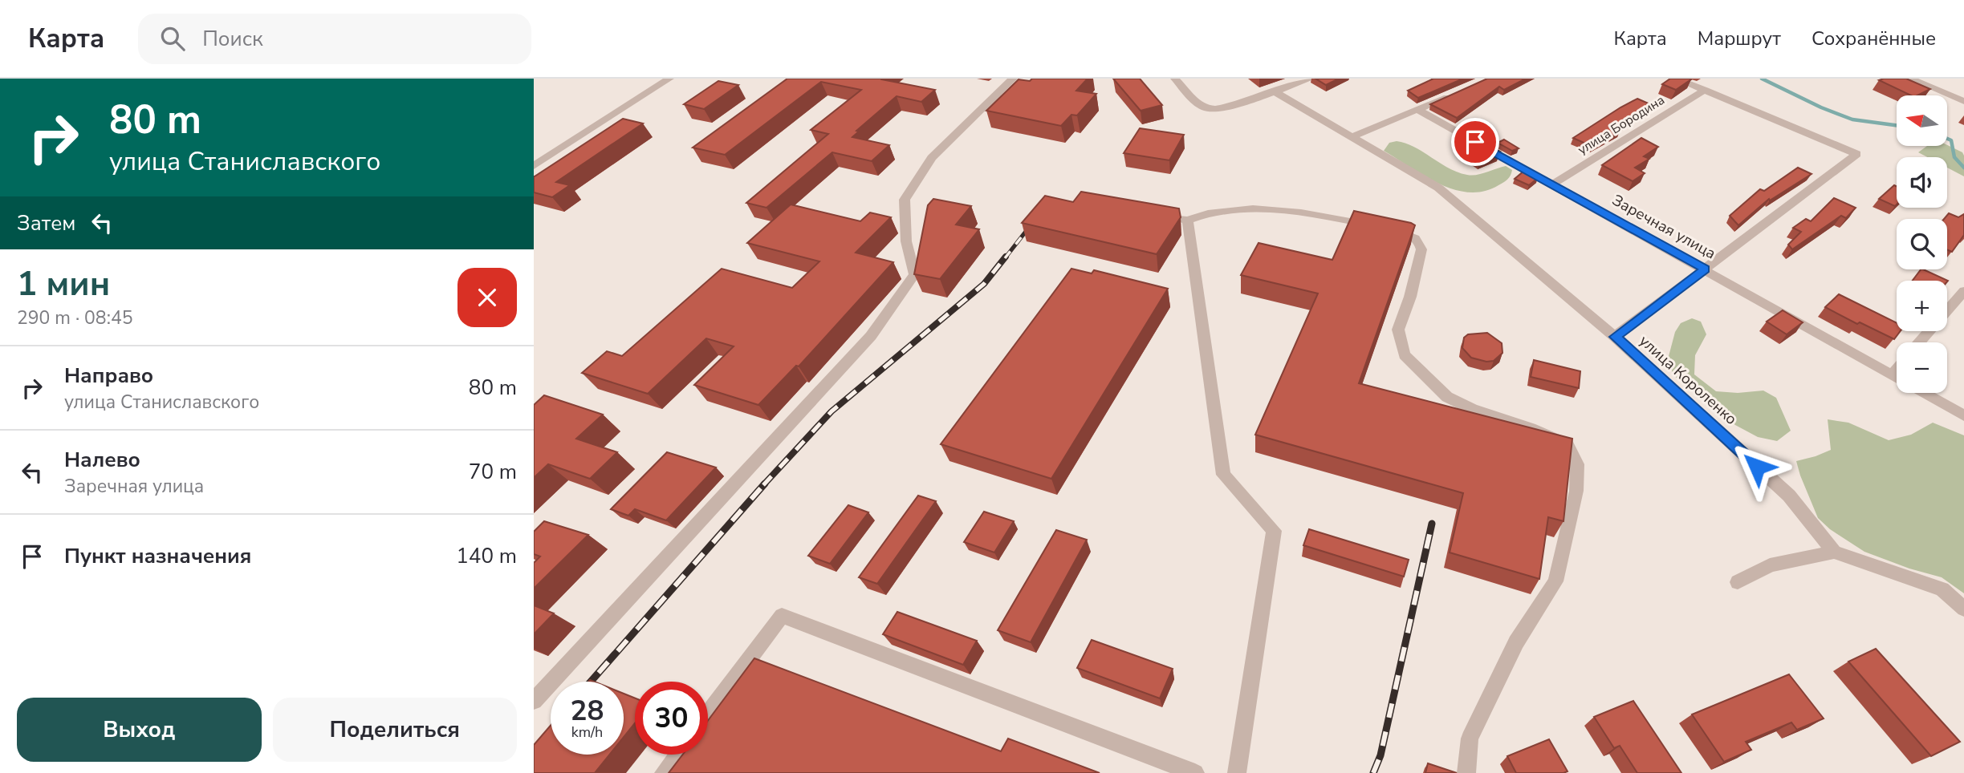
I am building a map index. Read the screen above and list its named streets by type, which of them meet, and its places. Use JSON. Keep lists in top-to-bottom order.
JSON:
{
  "streets": {
    "street": ["улица Бородина", "Заречная улица", "улица Короленко"]
  },
  "crossings": [
    ["улица Бородина", "Заречная улица"]
  ],
  "north": "left",
  "page": {
    "header": "Карта",
    "search": "Поиск",
    "nav": ["Карта", "Маршрут", "Сохранённые"],
    "turn": ["80 m", "улица Станиславского"],
    "map_buttons": ["+", "−"],
    "then": "Затем",
    "heading": ["1 мин", "290 m · 08:45"],
    "list": [
      {
        "name": "Направо",
        "note": "улица Станиславского",
        "value": "80 m"
      },
      {
        "name": "Налево",
        "note": "Заречная улица",
        "value": "70 m"
      },
      {
        "name": "Пункт назначения",
        "value": "140 m"
      }
    ],
    "speed": "28 km/h",
    "limit": "30",
    "buttons": ["Выход", "Поделиться"]
  }
}
